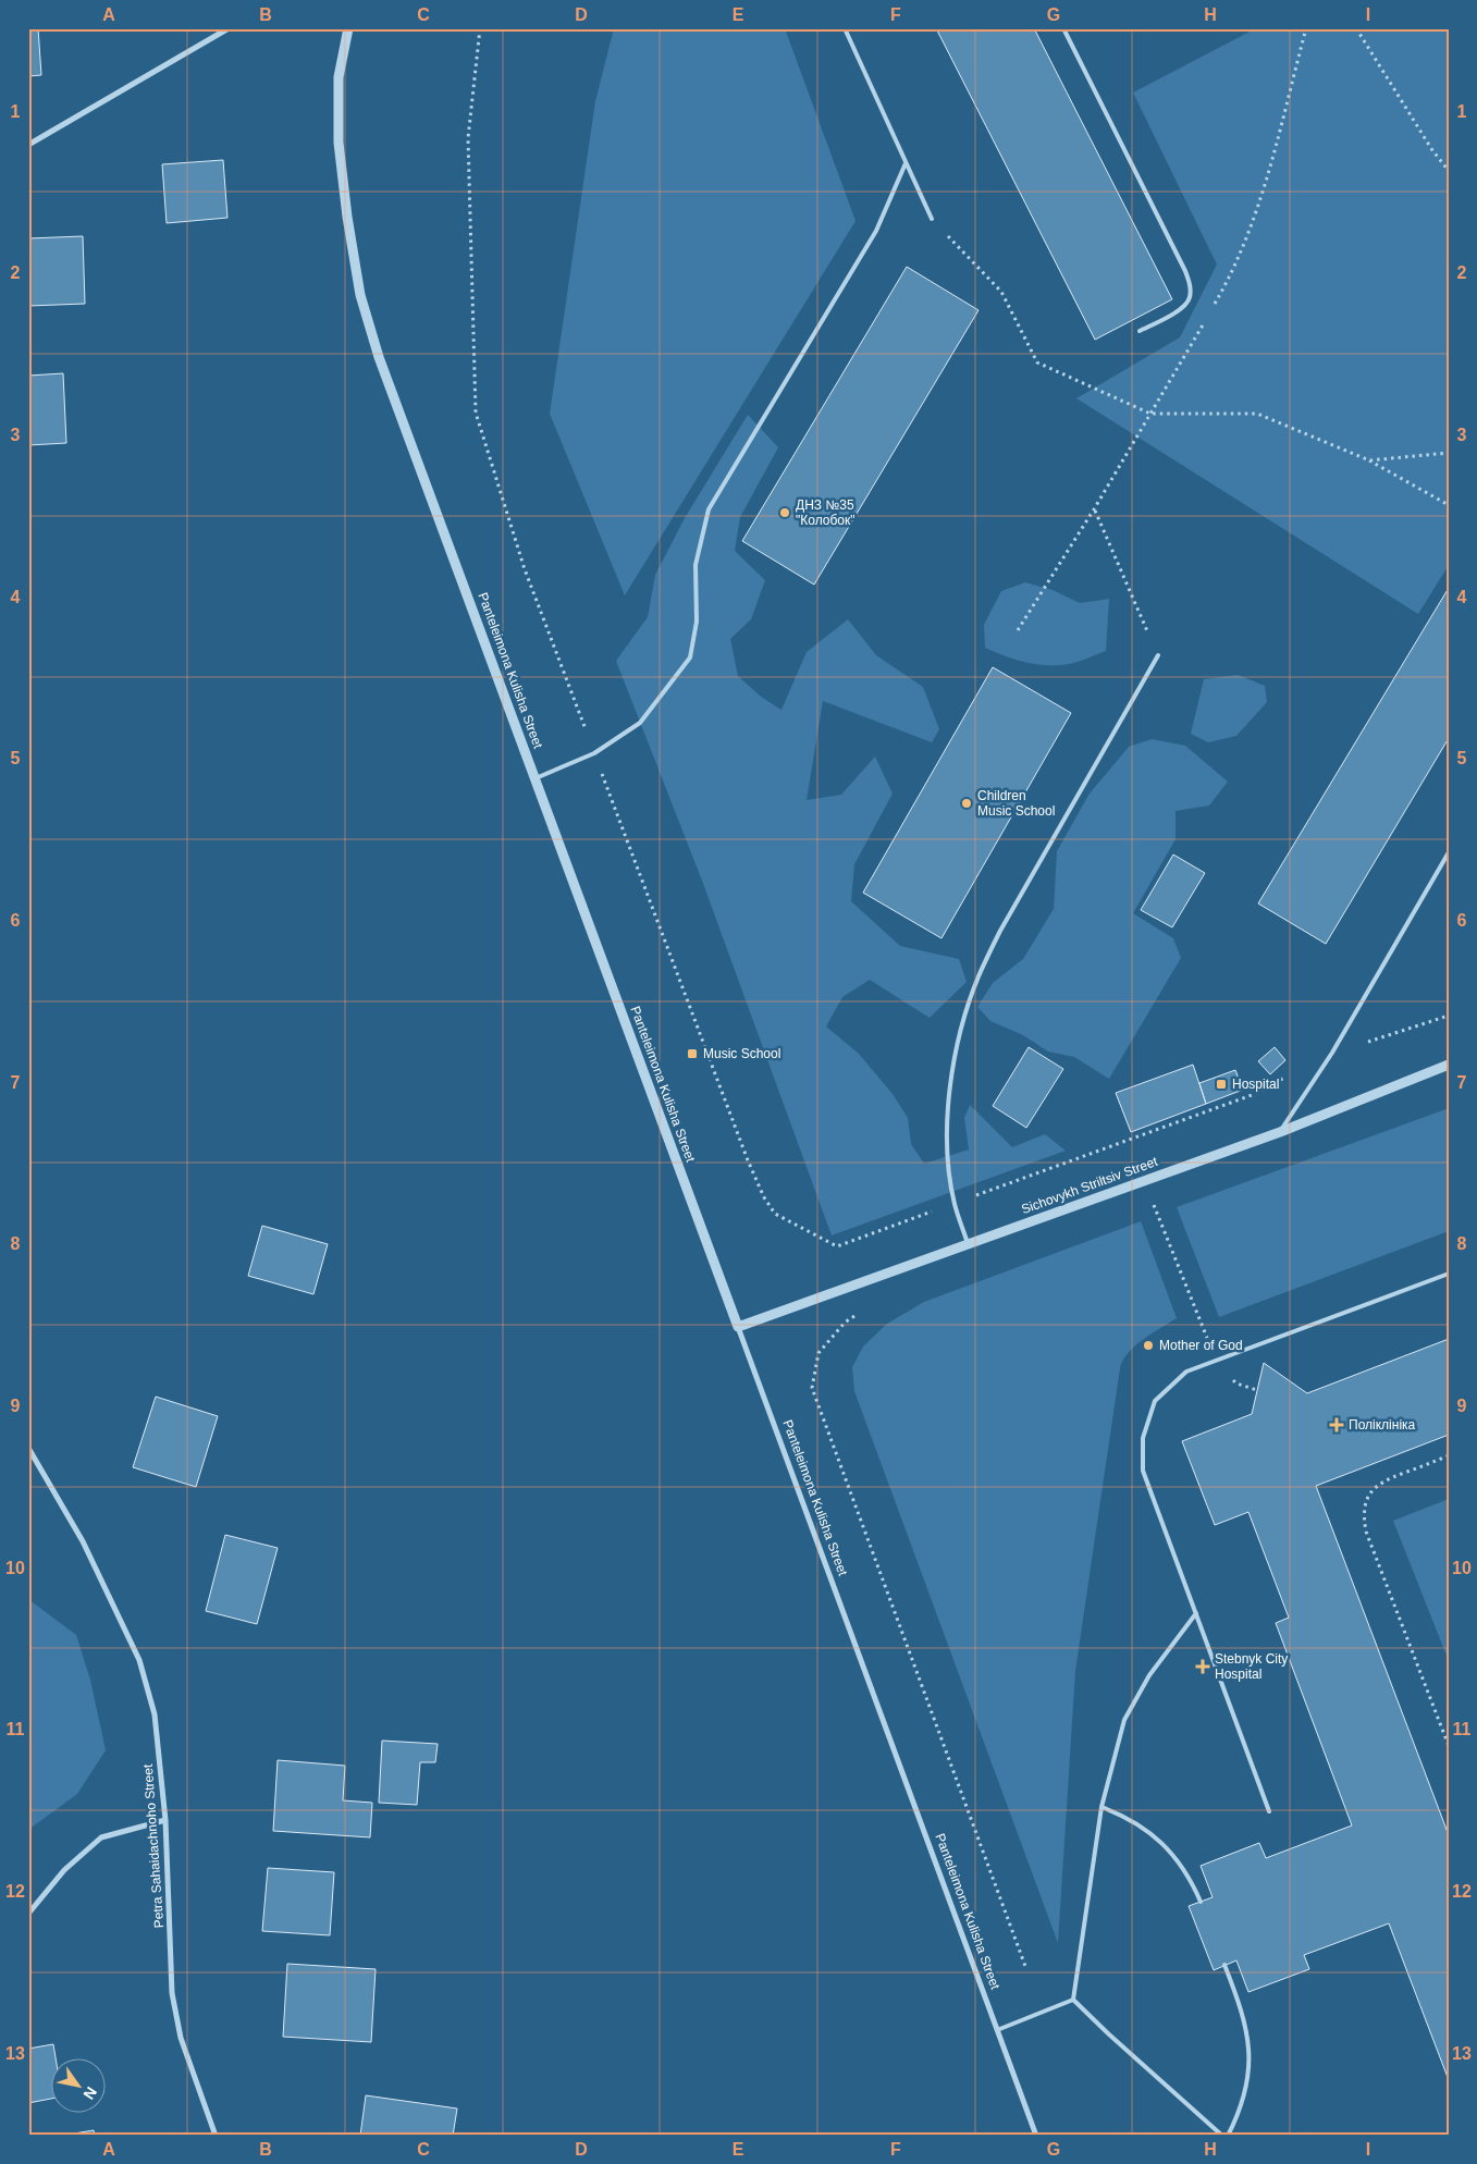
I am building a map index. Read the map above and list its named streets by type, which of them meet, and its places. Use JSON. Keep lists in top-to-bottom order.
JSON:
{
  "streets": {
    "street": ["Panteleimona Kulisha Street", "Sichovykh Striltsiv Street", "Petra Sahaidachnoho Street"]
  },
  "crossings": [
    ["Panteleimona Kulisha Street", "Sichovykh Striltsiv Street"]
  ],
  "places": {
    "other": ["ДНЗ №35 \"Колобок\"", "Children Music School", "Mother of God"],
    "transit": ["Music School", "Hospital"],
    "health": ["Поліклініка", "Stebnyk City Hospital"]
  },
  "north": "bottom right",
  "grid": {
    "columns": [
      "A",
      "B",
      "C",
      "D",
      "E",
      "F",
      "G",
      "H",
      "I"
    ],
    "rows": [
      "1",
      "2",
      "3",
      "4",
      "5",
      "6",
      "7",
      "8",
      "9",
      "10",
      "11",
      "12",
      "13"
    ]
  }
}
